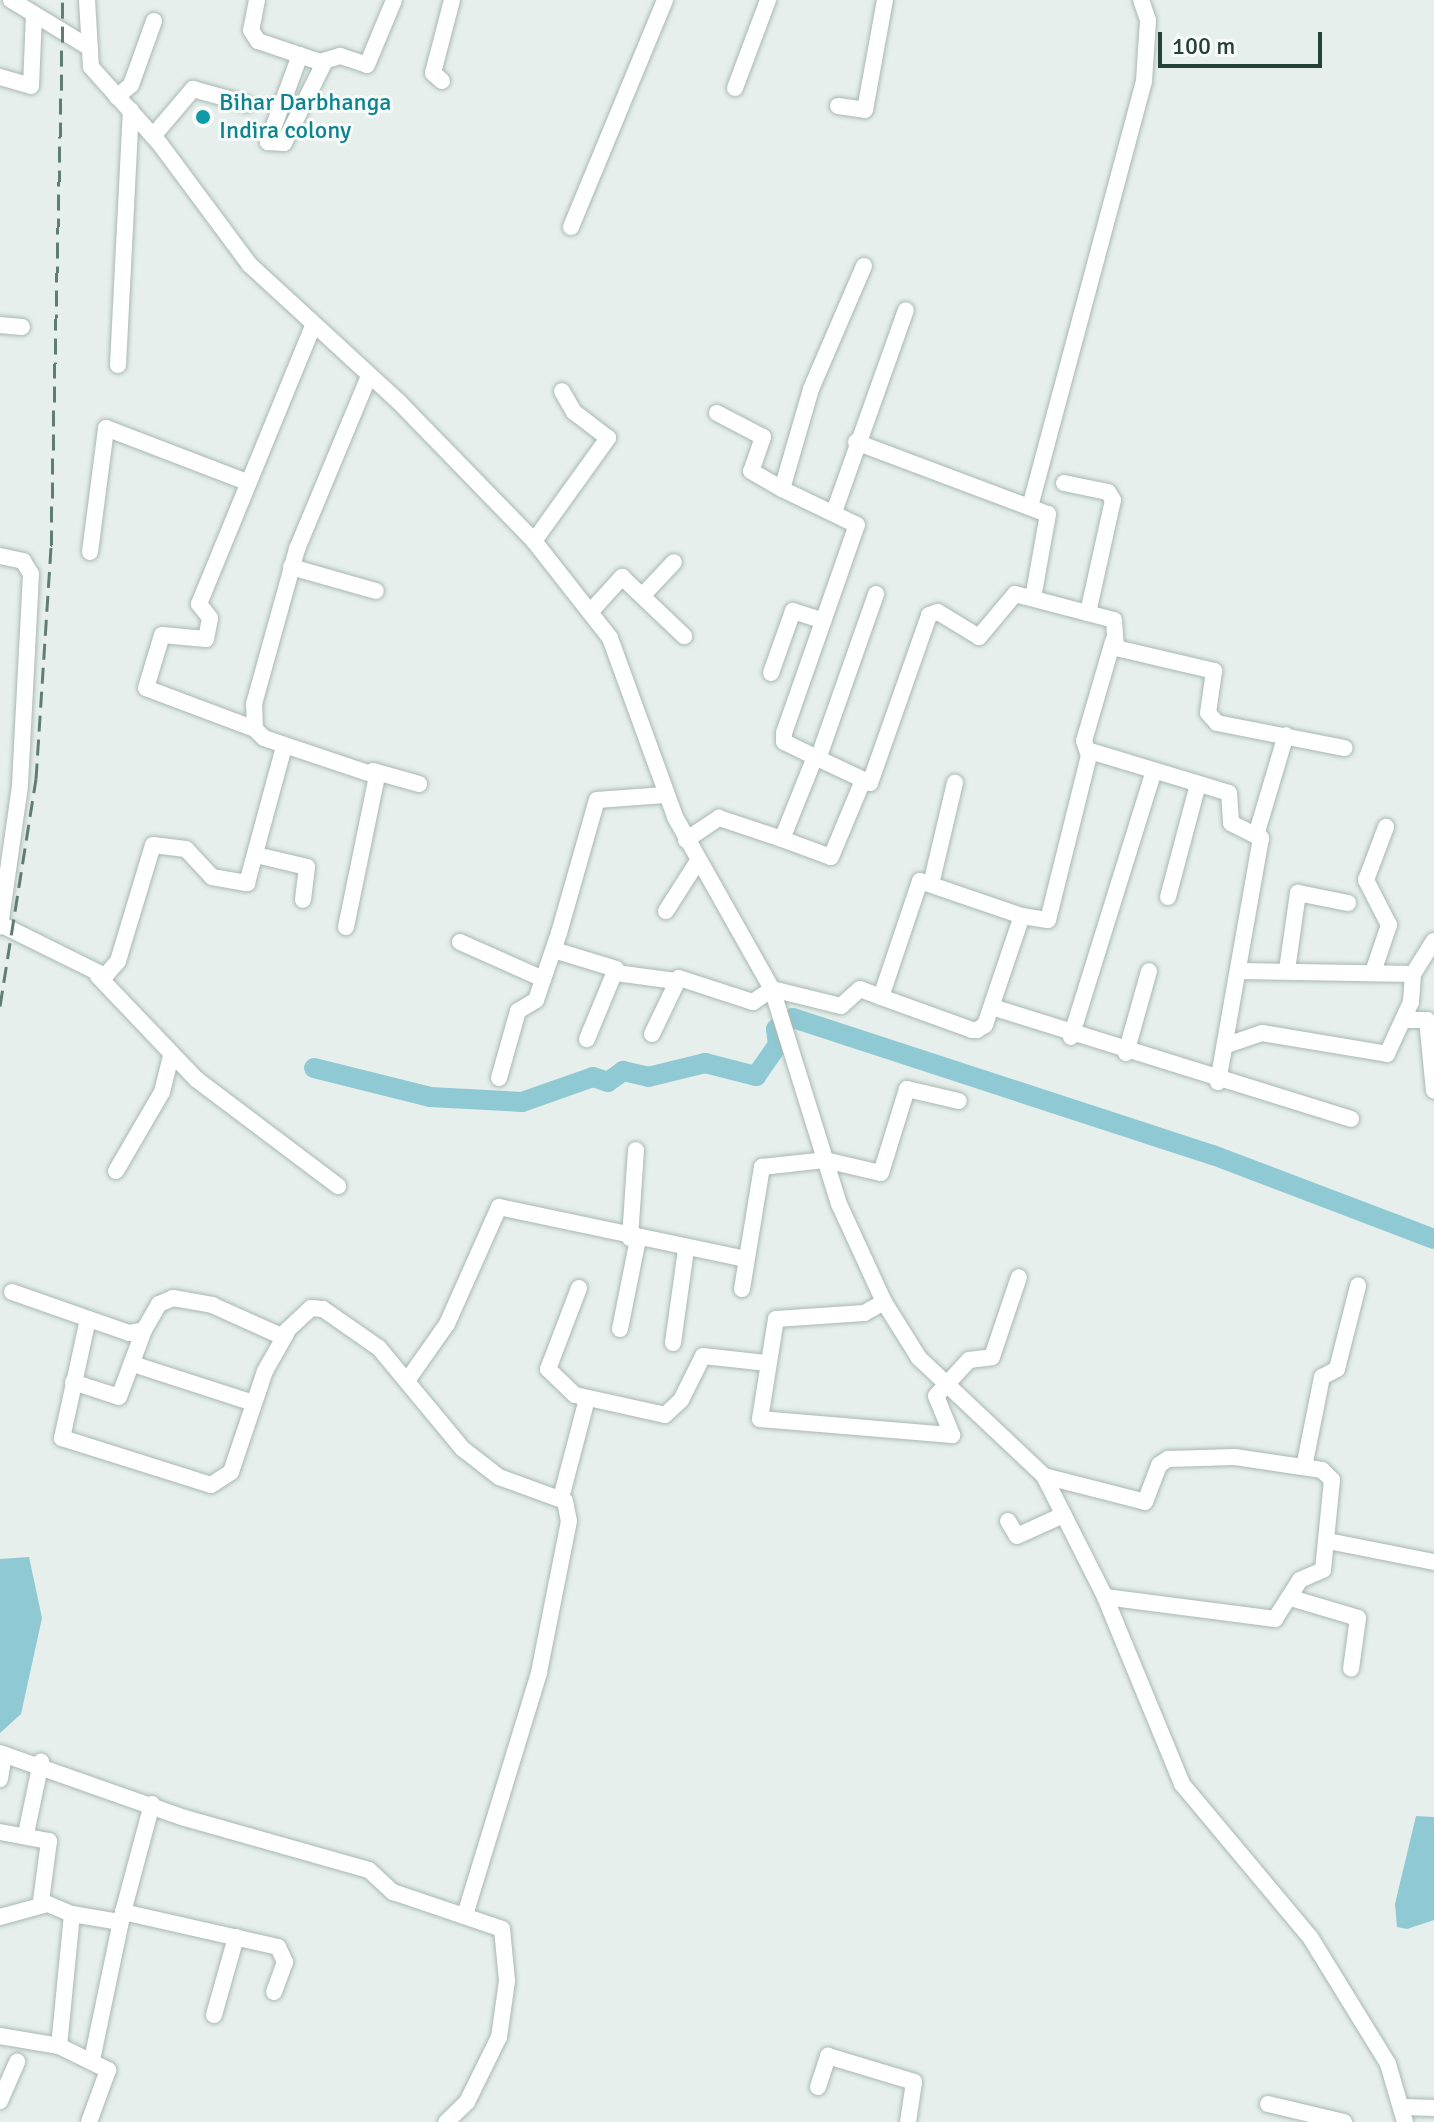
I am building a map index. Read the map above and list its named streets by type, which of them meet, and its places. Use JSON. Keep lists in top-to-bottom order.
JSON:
{
  "places": ["Bihar Darbhanga Indira colony"],
  "scale_bar": "100 m"
}
